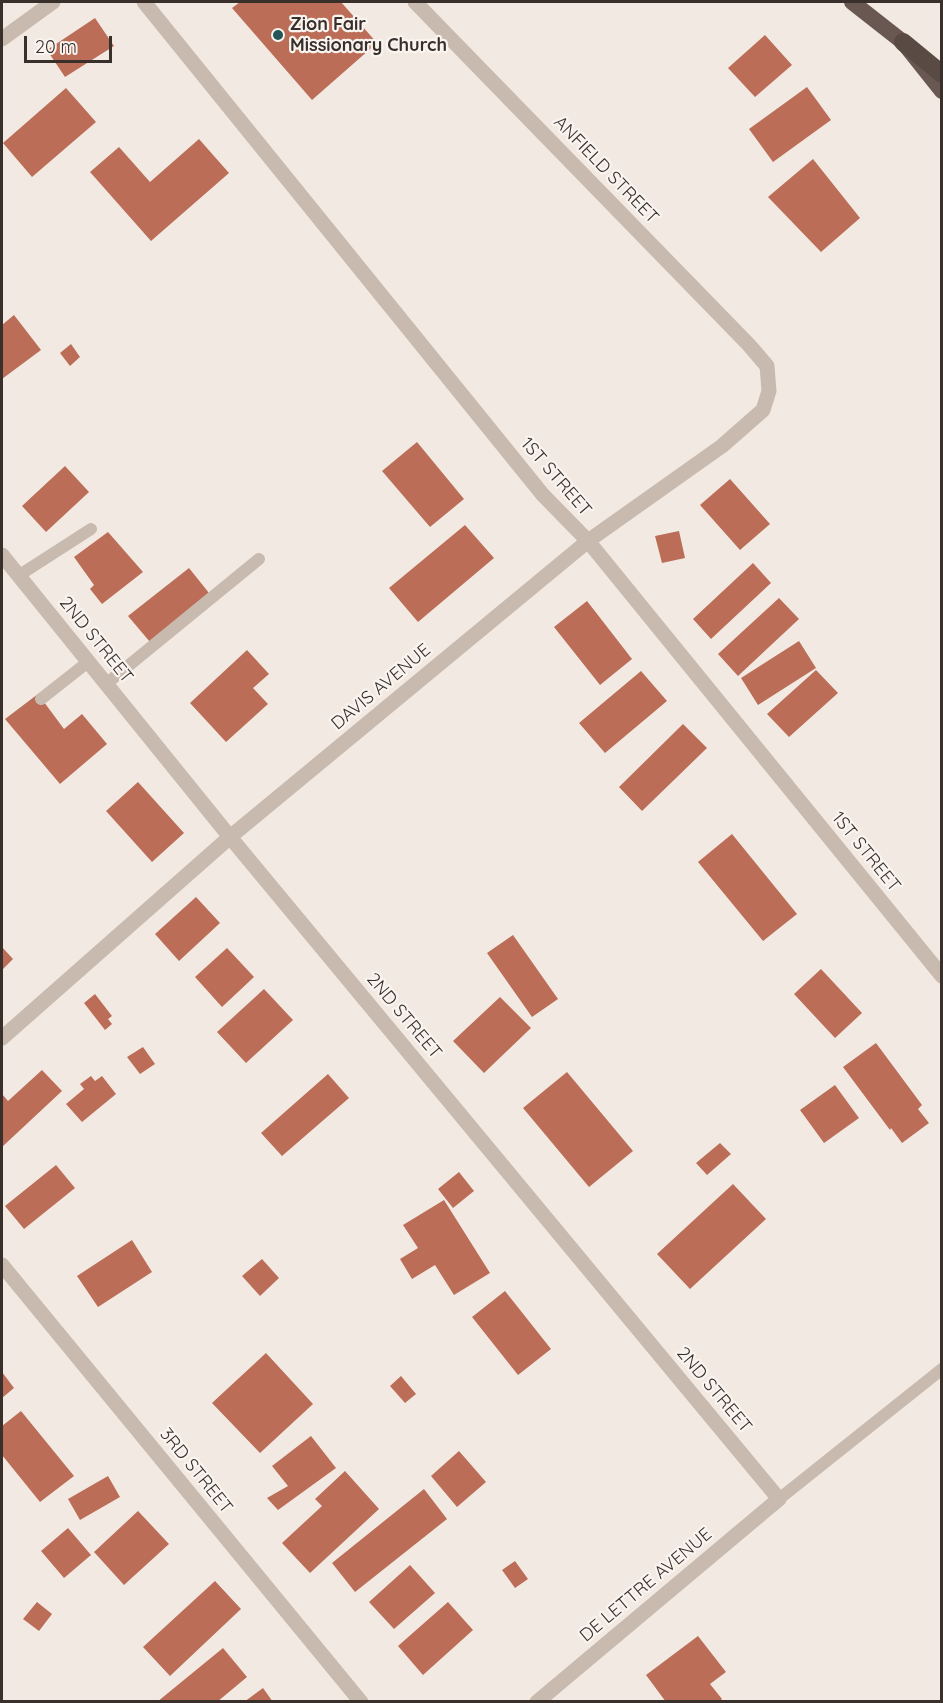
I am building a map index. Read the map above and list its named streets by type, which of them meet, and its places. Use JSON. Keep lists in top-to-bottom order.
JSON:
{
  "streets": {
    "street": [
      "ANFIELD STREET",
      "1ST STREET",
      "2ND STREET",
      "DAVIS AVENUE",
      "3RD STREET",
      "DE LETTRE AVENUE"
    ]
  },
  "crossings": [
    ["ANFIELD STREET", "DAVIS AVENUE"],
    ["1ST STREET", "DAVIS AVENUE"],
    ["2ND STREET", "DAVIS AVENUE"],
    ["2ND STREET", "DE LETTRE AVENUE"]
  ],
  "places": ["Zion Fair Missionary Church"],
  "scale_bar": "20 m"
}
